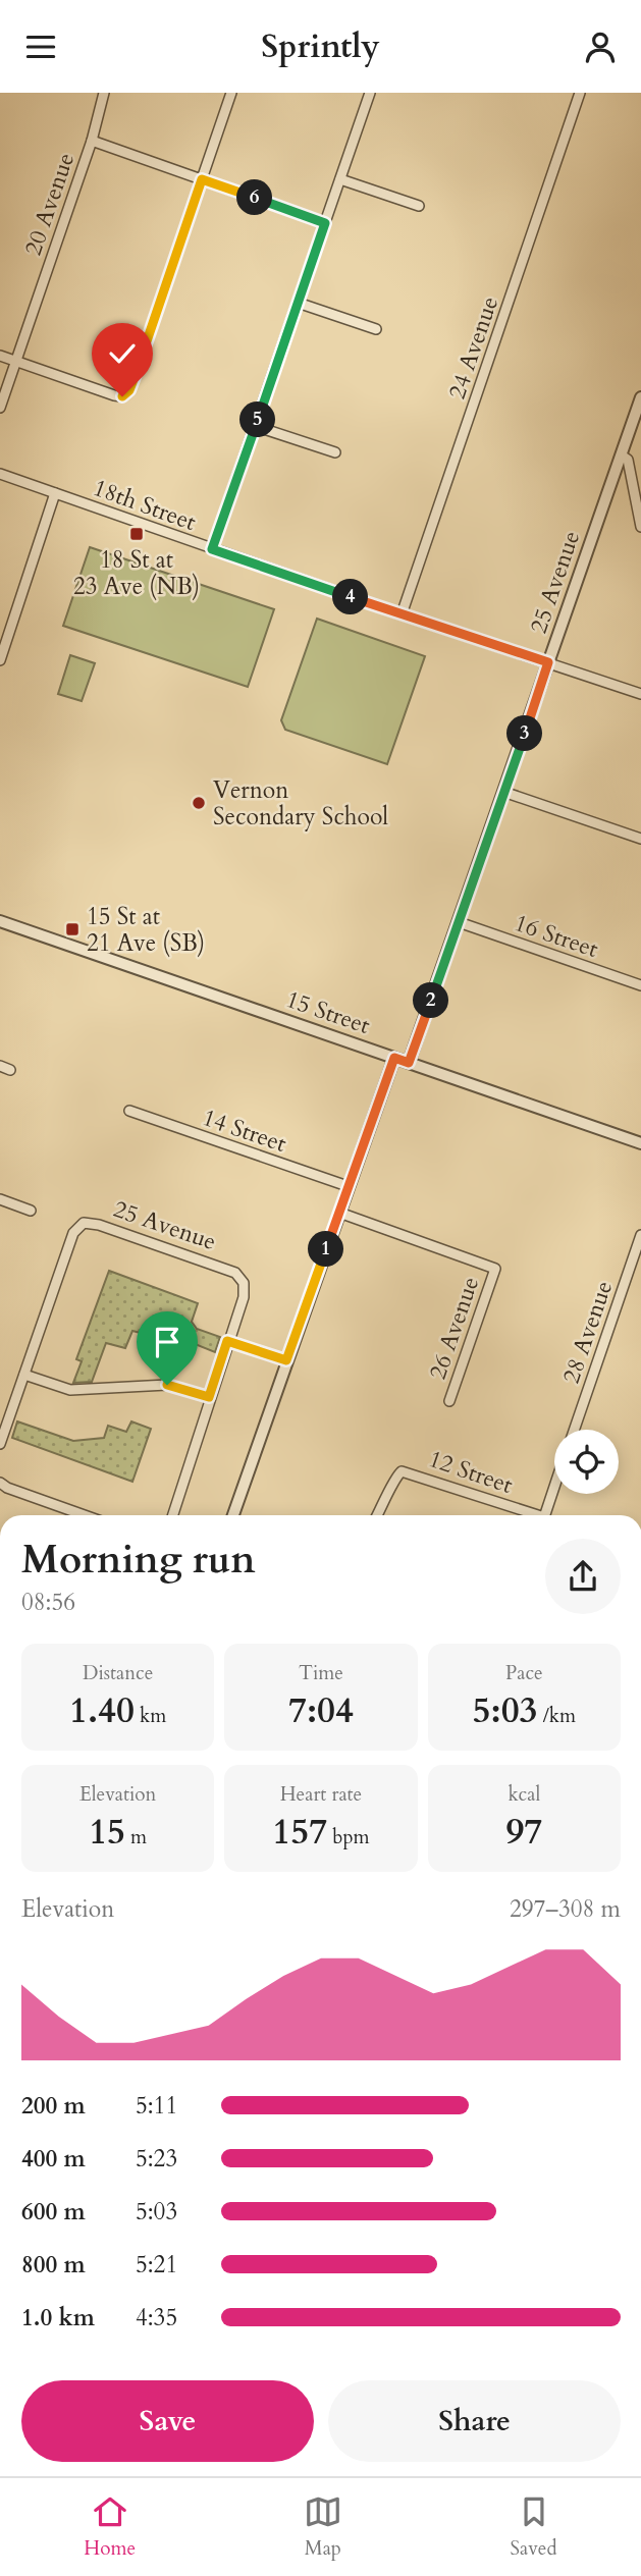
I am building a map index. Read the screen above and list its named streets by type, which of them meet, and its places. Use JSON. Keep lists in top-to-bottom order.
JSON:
{
  "streets": {
    "street": [
      "20 Avenue",
      "24 Avenue",
      "18th Street",
      "25 Avenue",
      "16 Street",
      "15 Street",
      "14 Street",
      "26 Avenue",
      "28 Avenue",
      "12 Street"
    ]
  },
  "crossings": [
    ["24 Avenue", "18th Street"],
    ["18th Street", "25 Avenue"],
    ["25 Avenue", "16 Street"],
    ["25 Avenue", "15 Street"]
  ],
  "places": {
    "transit": ["18 St at 23 Ave (NB)", "15 St at 21 Ave (SB)"],
    "other": ["Vernon Secondary School"]
  },
  "page": {
    "header": "Sprintly",
    "pins": [
      "6",
      "5",
      "4",
      "3",
      "2",
      "1"
    ],
    "heading": ["Morning run", "08:56"],
    "stats": [
      ["Distance", "1.40 km"],
      ["Time", "7:04"],
      ["Pace", "5:03 /km"],
      ["Elevation", "15 m"],
      ["Heart rate", "157 bpm"],
      ["kcal", "97"]
    ],
    "chart": ["Elevation", "297–308 m"],
    "list": [
      {
        "name": "200 m",
        "note": "5:11"
      },
      {
        "name": "400 m",
        "note": "5:23"
      },
      {
        "name": "600 m",
        "note": "5:03"
      },
      {
        "name": "800 m",
        "note": "5:21"
      },
      {
        "name": "1.0 km",
        "note": "4:35"
      }
    ],
    "buttons": ["Save", "Share"],
    "tabs": ["Home", "Map", "Saved"]
  }
}
